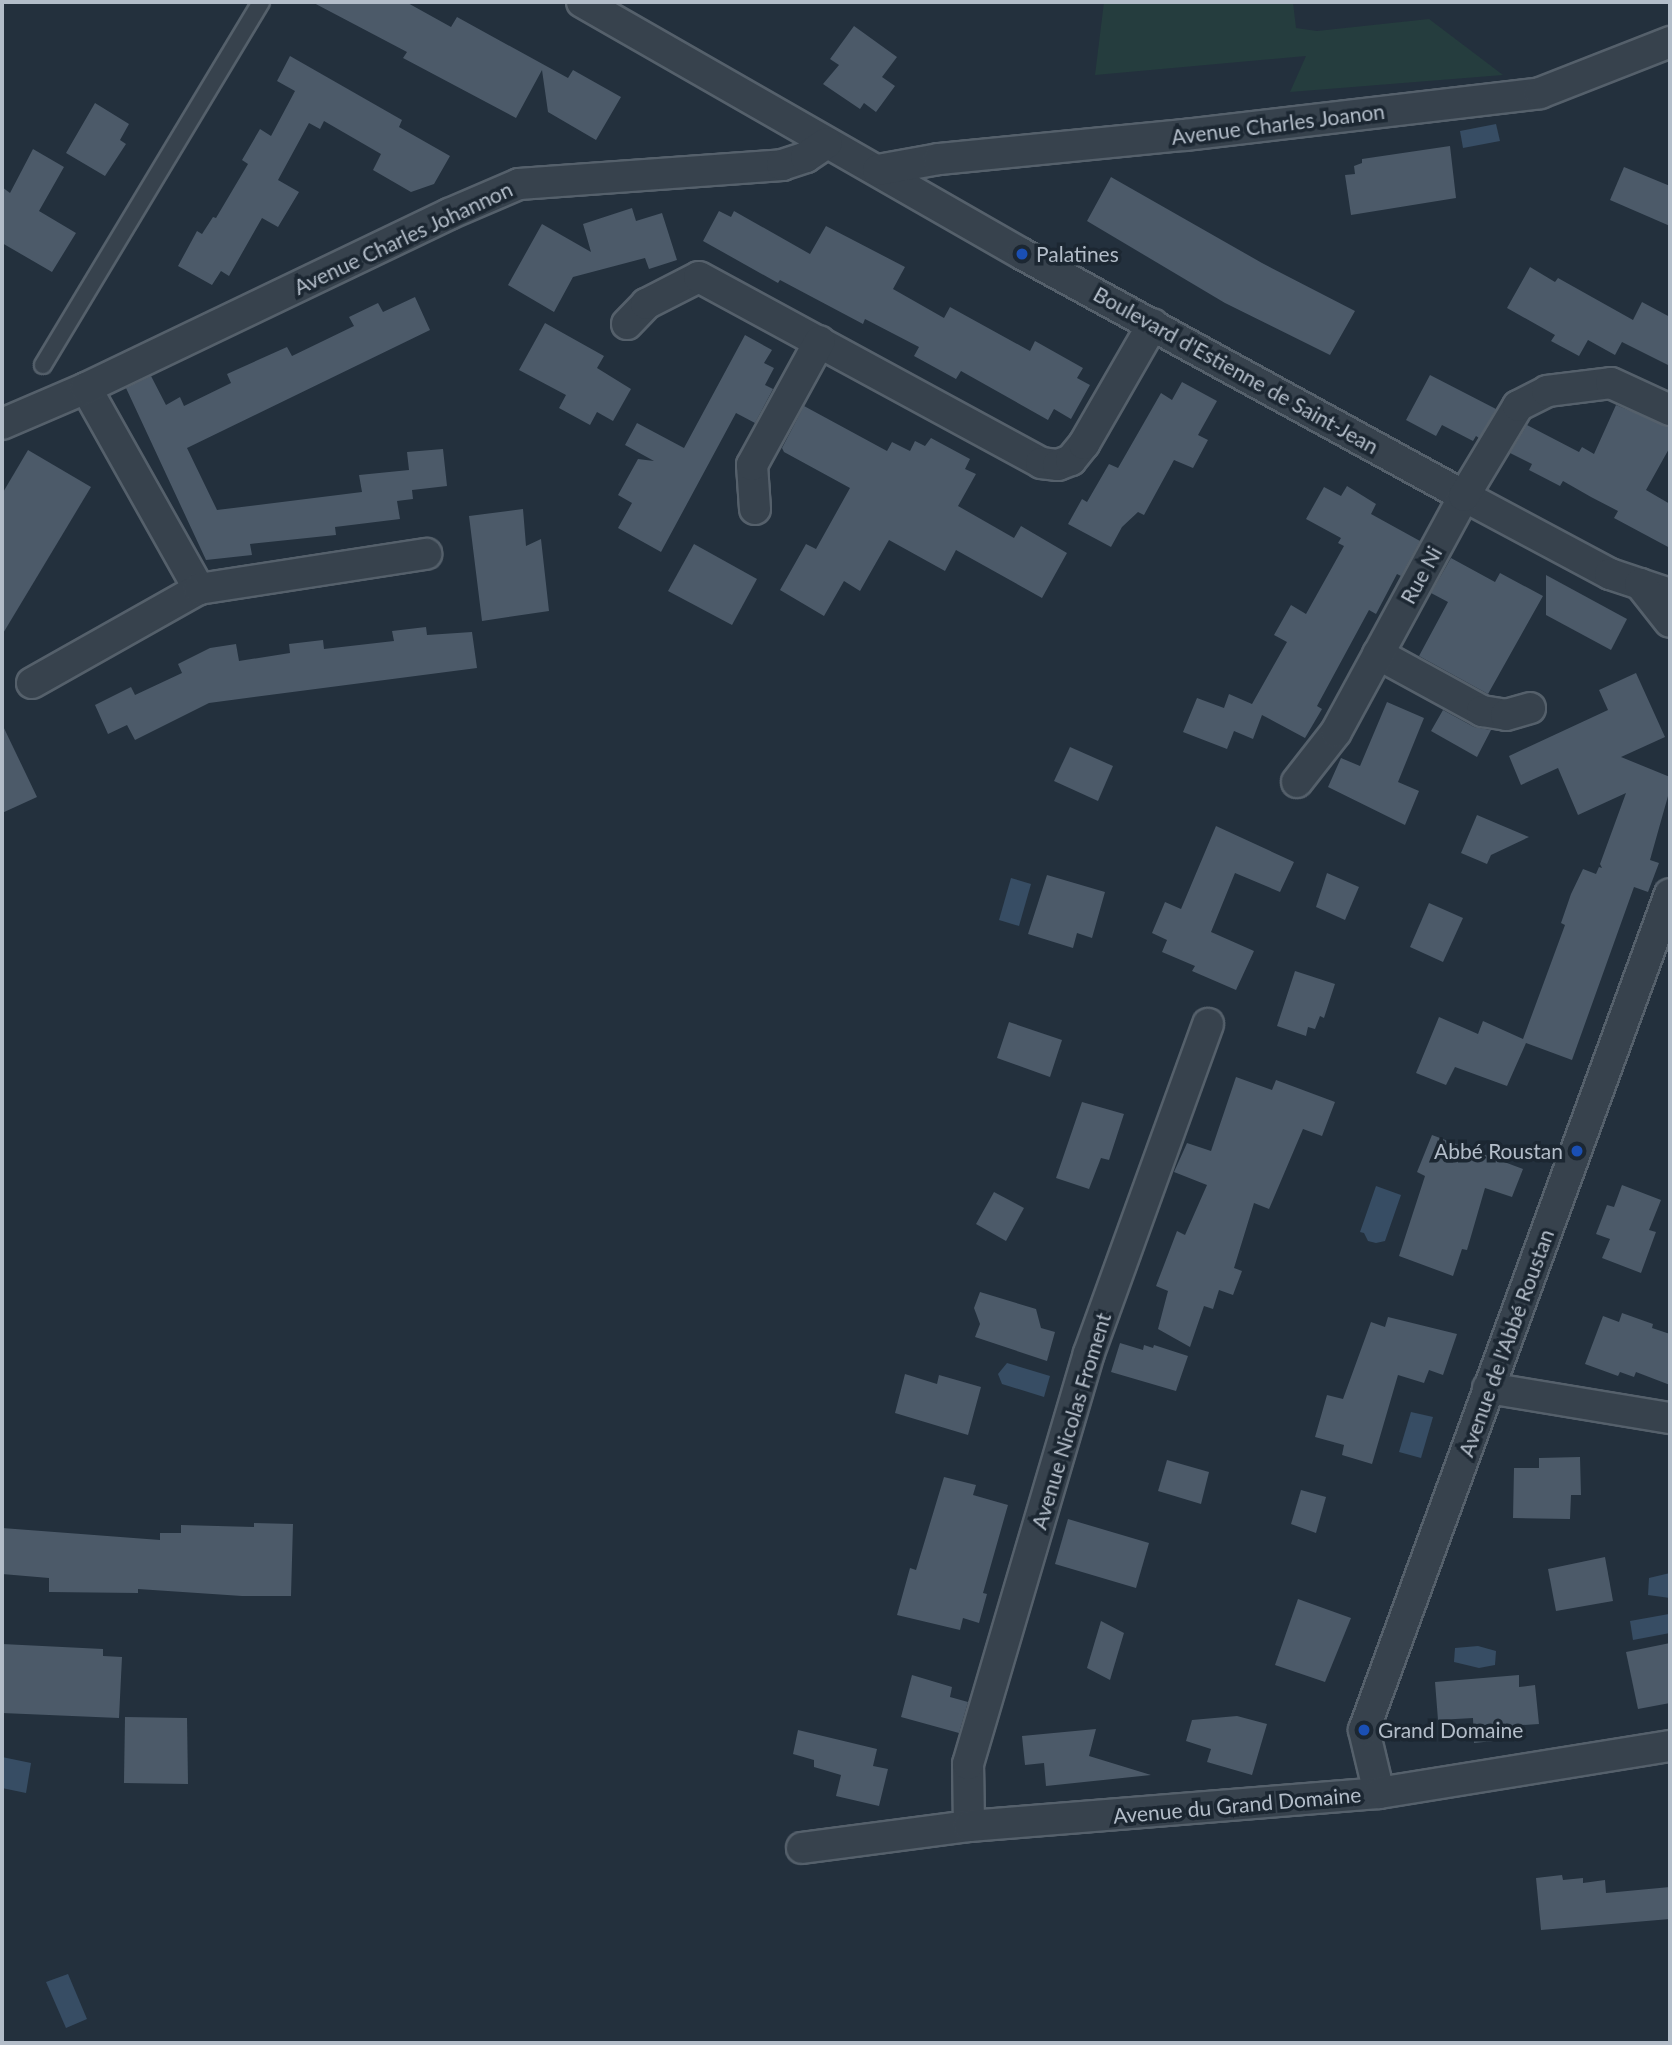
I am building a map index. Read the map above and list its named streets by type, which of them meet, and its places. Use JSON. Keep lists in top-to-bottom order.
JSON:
{
  "streets": {
    "street": [
      "Avenue Charles Joanon",
      "Avenue Charles Johannon",
      "Boulevard d'Estienne de Saint-Jean",
      "Rue Ni",
      "Avenue de l'Abbé Roustan",
      "Avenue Nicolas Froment",
      "Avenue du Grand Domaine"
    ]
  },
  "crossings": [
    ["Avenue Charles Joanon", "Boulevard d'Estienne de Saint-Jean"],
    ["Avenue Charles Johannon", "Boulevard d'Estienne de Saint-Jean"],
    ["Boulevard d'Estienne de Saint-Jean", "Rue Ni"],
    ["Avenue de l'Abbé Roustan", "Avenue du Grand Domaine"],
    ["Avenue Nicolas Froment", "Avenue du Grand Domaine"]
  ],
  "places": ["Palatines", "Abbé Roustan", "Grand Domaine"]
}
